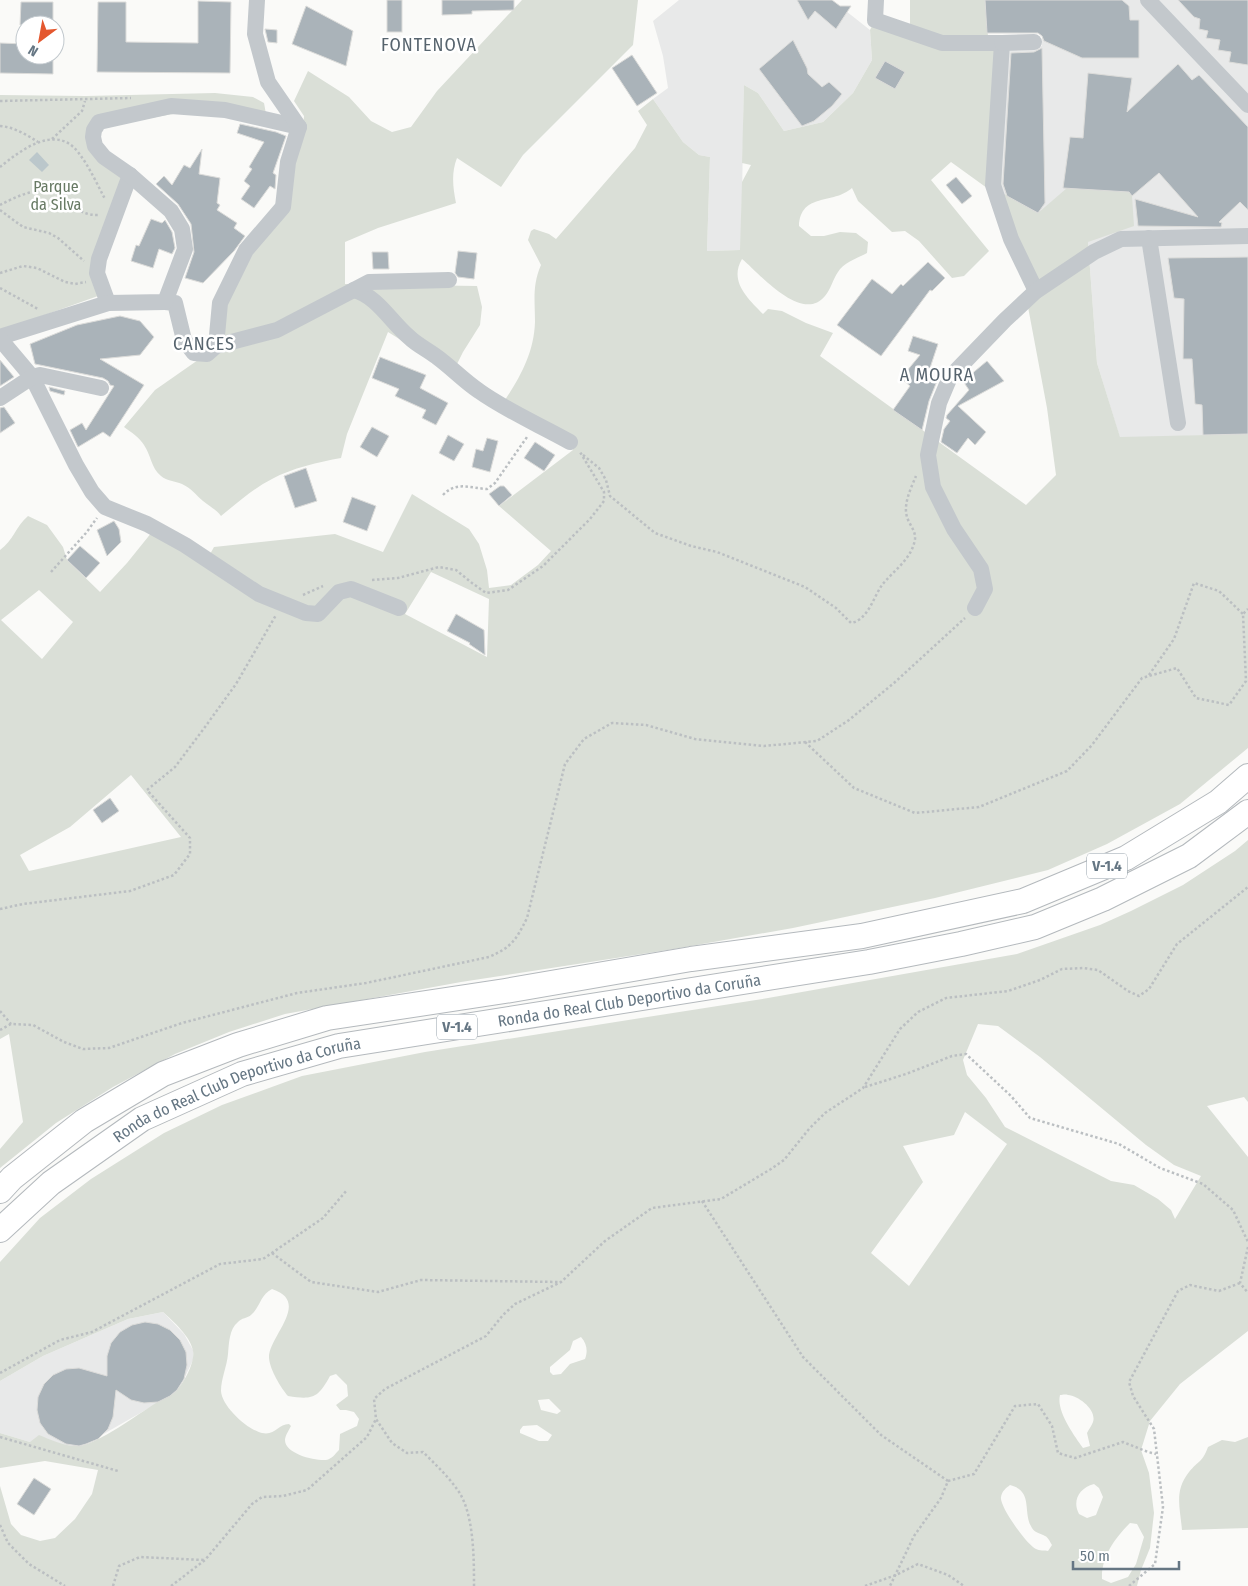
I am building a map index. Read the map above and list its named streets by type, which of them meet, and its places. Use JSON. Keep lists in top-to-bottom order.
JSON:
{
  "streets": {
    "highway": ["V-1.4", "Ronda do Real Club Deportivo da Coruña"]
  },
  "districts": ["FONTENOVA", "CANCES", "A MOURA"],
  "parks": ["Parque da Silva"],
  "scale_bar": "50 m",
  "north": "bottom left"
}
